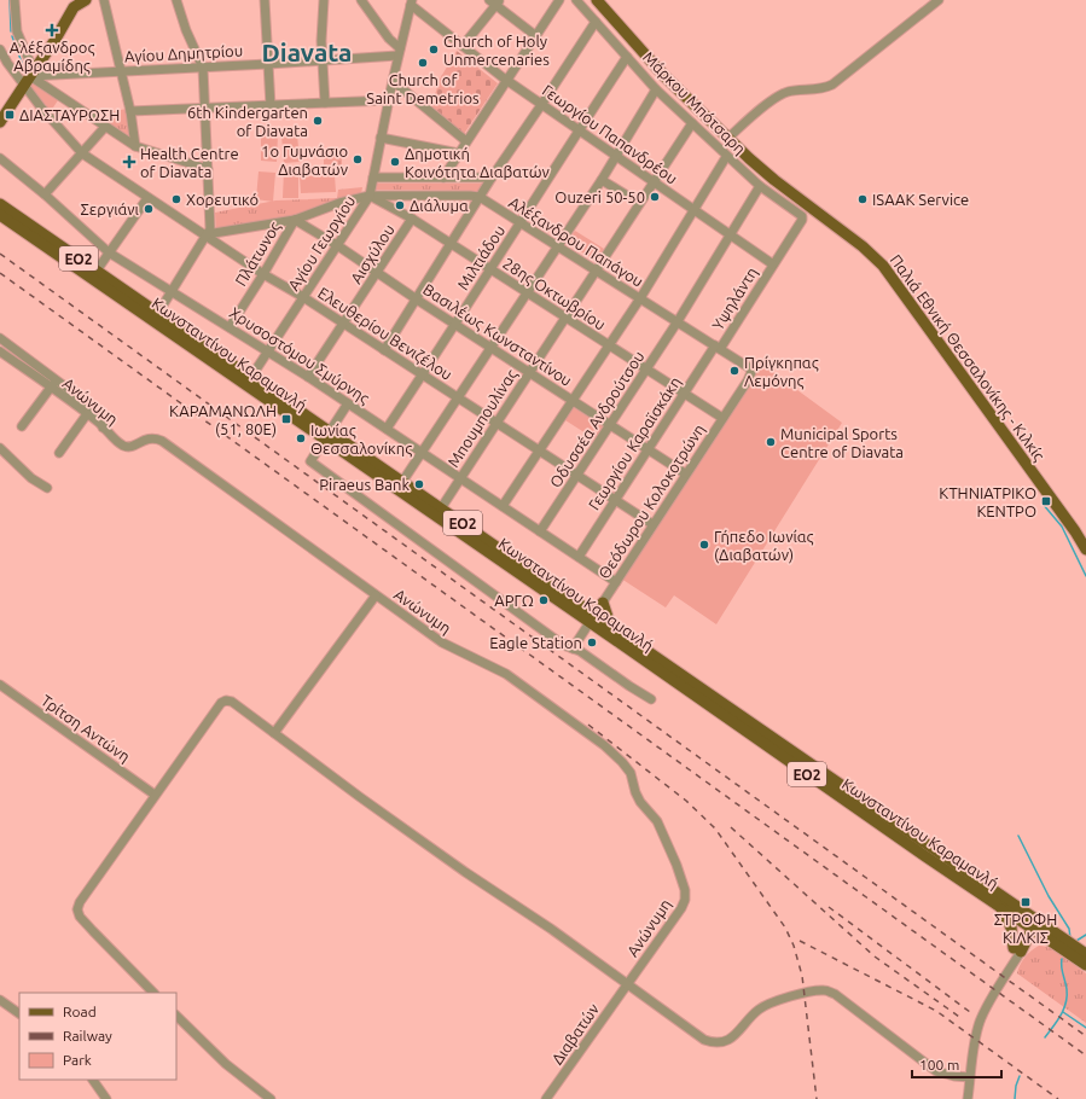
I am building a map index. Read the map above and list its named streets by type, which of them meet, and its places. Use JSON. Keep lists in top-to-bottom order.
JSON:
{
  "streets": {
    "main road": ["ΕΟ2", "Κωνσταντίνου Καραμανλή", "Παλιά Εθνική Θεσσαλονίκης - Κιλκίς"],
    "street": [
      "Αγίου Δημητρίου",
      "Μάρκου Μπότσαρη",
      "Γεωργίου Παπανδρέου",
      "Αλέξανδρου Παπάγου",
      "Αγίου Γεωργίου",
      "Πλάτωνος",
      "Αισχύλου",
      "Μιλτιάδου",
      "28ης Οκτωβρίου",
      "Υψηλάντη",
      "Ελευθερίου Βενιζέλου",
      "Βασιλέως Κωνσταντίνου",
      "Χρυσοστόμου Σμύρνης",
      "Ανώνυμη",
      "Μπουμπουλίνας",
      "Οδυσσέα Ανδρούτσου",
      "Γεωργίου Καραϊσκάκη",
      "Θεόδωρου Κολοκοτρώνη",
      "Τρίτση Αντώνη",
      "Διαβατών"
    ]
  },
  "crossings": [
    ["Αγίου Δημητρίου", "Αγίου Γεωργίου"],
    ["Αγίου Δημητρίου", "Ελευθερίου Βενιζέλου"],
    ["Μάρκου Μπότσαρη", "Μιλτιάδου"],
    ["Μάρκου Μπότσαρη", "Υψηλάντη"],
    ["Μάρκου Μπότσαρη", "Μπουμπουλίνας"],
    ["Μάρκου Μπότσαρη", "Οδυσσέα Ανδρούτσου"],
    ["Γεωργίου Παπανδρέου", "Αγίου Γεωργίου"],
    ["Γεωργίου Παπανδρέου", "Μιλτιάδου"],
    ["Γεωργίου Παπανδρέου", "Υψηλάντη"],
    ["Γεωργίου Παπανδρέου", "Μπουμπουλίνας"],
    ["Γεωργίου Παπανδρέου", "Οδυσσέα Ανδρούτσου"],
    ["Αλέξανδρου Παπάγου", "Αγίου Γεωργίου"],
    ["Αλέξανδρου Παπάγου", "Πλάτωνος"],
    ["Αλέξανδρου Παπάγου", "Μιλτιάδου"],
    ["Αλέξανδρου Παπάγου", "28ης Οκτωβρίου"],
    ["Αλέξανδρου Παπάγου", "Υψηλάντη"],
    ["Αλέξανδρου Παπάγου", "Ελευθερίου Βενιζέλου"],
    ["Αλέξανδρου Παπάγου", "Βασιλέως Κωνσταντίνου"],
    ["Αλέξανδρου Παπάγου", "Μπουμπουλίνας"],
    ["Αλέξανδρου Παπάγου", "Οδυσσέα Ανδρούτσου"],
    ["Αλέξανδρου Παπάγου", "Γεωργίου Καραϊσκάκη"],
    ["Αλέξανδρου Παπάγου", "Θεόδωρου Κολοκοτρώνη"],
    ["Αγίου Γεωργίου", "28ης Οκτωβρίου"],
    ["Αγίου Γεωργίου", "Ελευθερίου Βενιζέλου"],
    ["Αγίου Γεωργίου", "Βασιλέως Κωνσταντίνου"],
    ["Αγίου Γεωργίου", "Κωνσταντίνου Καραμανλή"],
    ["Αγίου Γεωργίου", "Χρυσοστόμου Σμύρνης"],
    ["Πλάτωνος", "Ελευθερίου Βενιζέλου"],
    ["Πλάτωνος", "Βασιλέως Κωνσταντίνου"],
    ["Πλάτωνος", "Χρυσοστόμου Σμύρνης"],
    ["Αισχύλου", "28ης Οκτωβρίου"],
    ["Αισχύλου", "Ελευθερίου Βενιζέλου"],
    ["Αισχύλου", "Βασιλέως Κωνσταντίνου"],
    ["Αισχύλου", "Χρυσοστόμου Σμύρνης"],
    ["Μιλτιάδου", "28ης Οκτωβρίου"],
    ["Μιλτιάδου", "Ελευθερίου Βενιζέλου"],
    ["Μιλτιάδου", "Βασιλέως Κωνσταντίνου"],
    ["Μιλτιάδου", "Χρυσοστόμου Σμύρνης"],
    ["28ης Οκτωβρίου", "Μπουμπουλίνας"],
    ["28ης Οκτωβρίου", "Οδυσσέα Ανδρούτσου"],
    ["28ης Οκτωβρίου", "Γεωργίου Καραϊσκάκη"],
    ["28ης Οκτωβρίου", "Θεόδωρου Κολοκοτρώνη"],
    ["Υψηλάντη", "Γεωργίου Καραϊσκάκη"],
    ["Ελευθερίου Βενιζέλου", "Μπουμπουλίνας"],
    ["Ελευθερίου Βενιζέλου", "Οδυσσέα Ανδρούτσου"],
    ["Ελευθερίου Βενιζέλου", "Γεωργίου Καραϊσκάκη"],
    ["Ελευθερίου Βενιζέλου", "Θεόδωρου Κολοκοτρώνη"],
    ["Βασιλέως Κωνσταντίνου", "Μπουμπουλίνας"],
    ["Βασιλέως Κωνσταντίνου", "Οδυσσέα Ανδρούτσου"],
    ["Βασιλέως Κωνσταντίνου", "Γεωργίου Καραϊσκάκη"],
    ["Βασιλέως Κωνσταντίνου", "Θεόδωρου Κολοκοτρώνη"],
    ["Κωνσταντίνου Καραμανλή", "Μπουμπουλίνας"],
    ["Κωνσταντίνου Καραμανλή", "Θεόδωρου Κολοκοτρώνη"],
    ["Χρυσοστόμου Σμύρνης", "Μπουμπουλίνας"],
    ["Χρυσοστόμου Σμύρνης", "Οδυσσέα Ανδρούτσου"],
    ["Χρυσοστόμου Σμύρνης", "Γεωργίου Καραϊσκάκη"],
    ["Χρυσοστόμου Σμύρνης", "Θεόδωρου Κολοκοτρώνη"],
    ["Ανώνυμη", "Διαβατών"]
  ],
  "districts": ["Diavata"],
  "places": {
    "health": ["Αλέξανδρος Αβραμίδης", "Health Centre of Diavata"],
    "other": [
      "Church of Holy Unmercenaries",
      "Church of Saint Demetrios",
      "6th Kindergarten of Diavata",
      "1ο Γυμνάσιο Διαβατών",
      "Δημοτική Κοινότητα Διαβατών",
      "Ouzeri 50-50",
      "Χορευτικό",
      "ISAAK Service",
      "Διάλυμα",
      "Σεργιάνι",
      "Πρίγκηπας Λεμόνης",
      "Ιωνίας Θεσσαλονίκης",
      "Municipal Sports Centre of Diavata",
      "Piraeus Bank",
      "Γήπεδο Ιωνίας (Διαβατών)",
      "ΑΡΓΩ",
      "Eagle Station"
    ],
    "transit": [
      "ΔΙΑΣΤΑΥΡΩΣΗ",
      "ΚΑΡΑΜΑΝΩΛΗ (51, 80Ε)",
      "ΚΤΗΝΙΑΤΡΙΚΟ ΚΕΝΤΡΟ",
      "ΣΤΡΟΦΗ ΚΙΛΚΙΣ"
    ]
  },
  "legend": ["Road", "Railway", "Park"],
  "scale_bar": "100 m"
}
